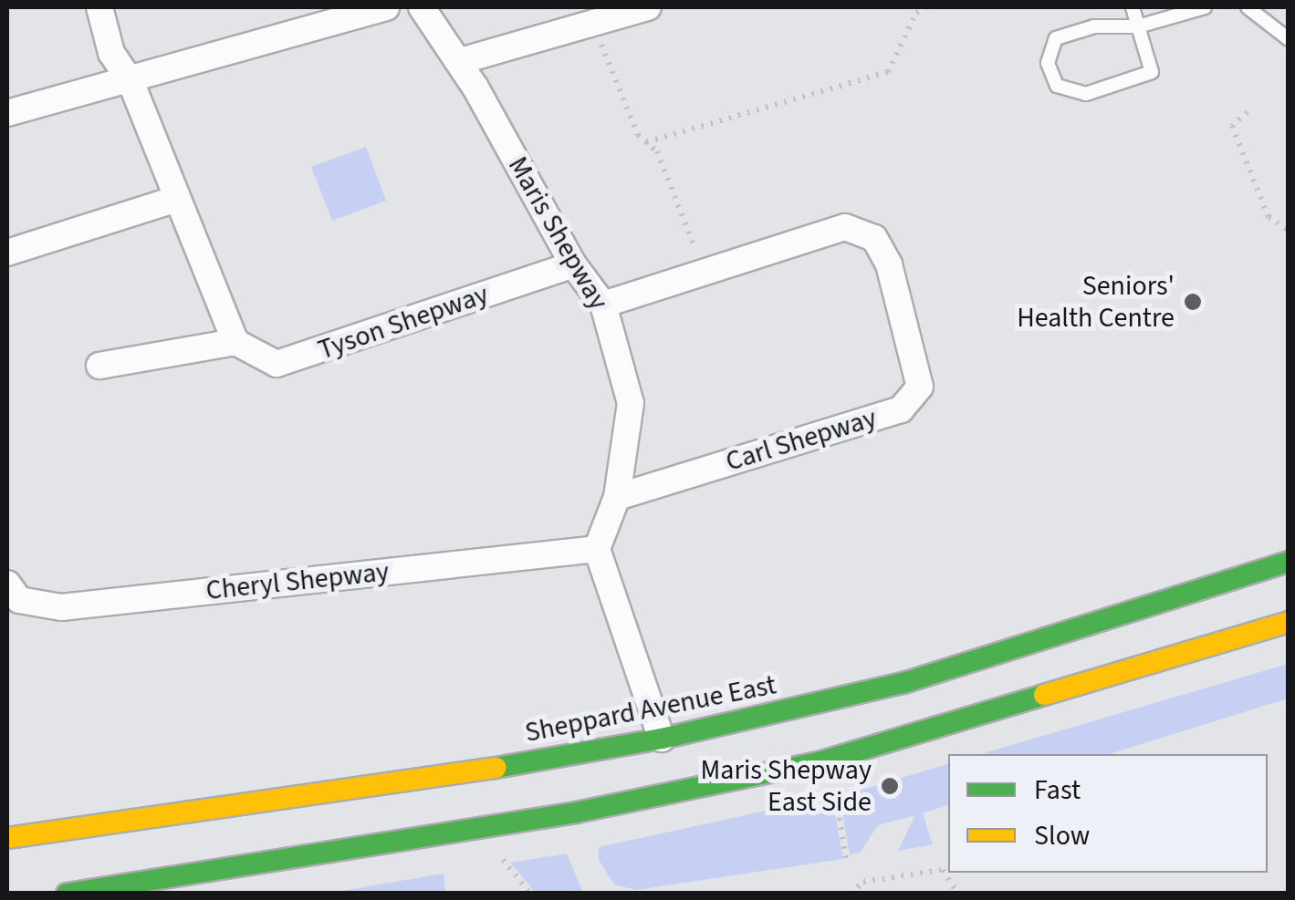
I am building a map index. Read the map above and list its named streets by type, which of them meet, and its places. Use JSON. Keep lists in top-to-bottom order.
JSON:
{
  "streets": {
    "main road": ["Sheppard Avenue East"],
    "street": [
      "Maris Shepway",
      "Tyson Shepway",
      "Carl Shepway",
      "Cheryl Shepway"
    ]
  },
  "crossings": [
    ["Maris Shepway", "Tyson Shepway"],
    ["Maris Shepway", "Carl Shepway"],
    ["Maris Shepway", "Cheryl Shepway"]
  ],
  "places": ["Seniors' Health Centre", "Maris Shepway East Side"],
  "legend": ["Fast", "Slow"]
}
